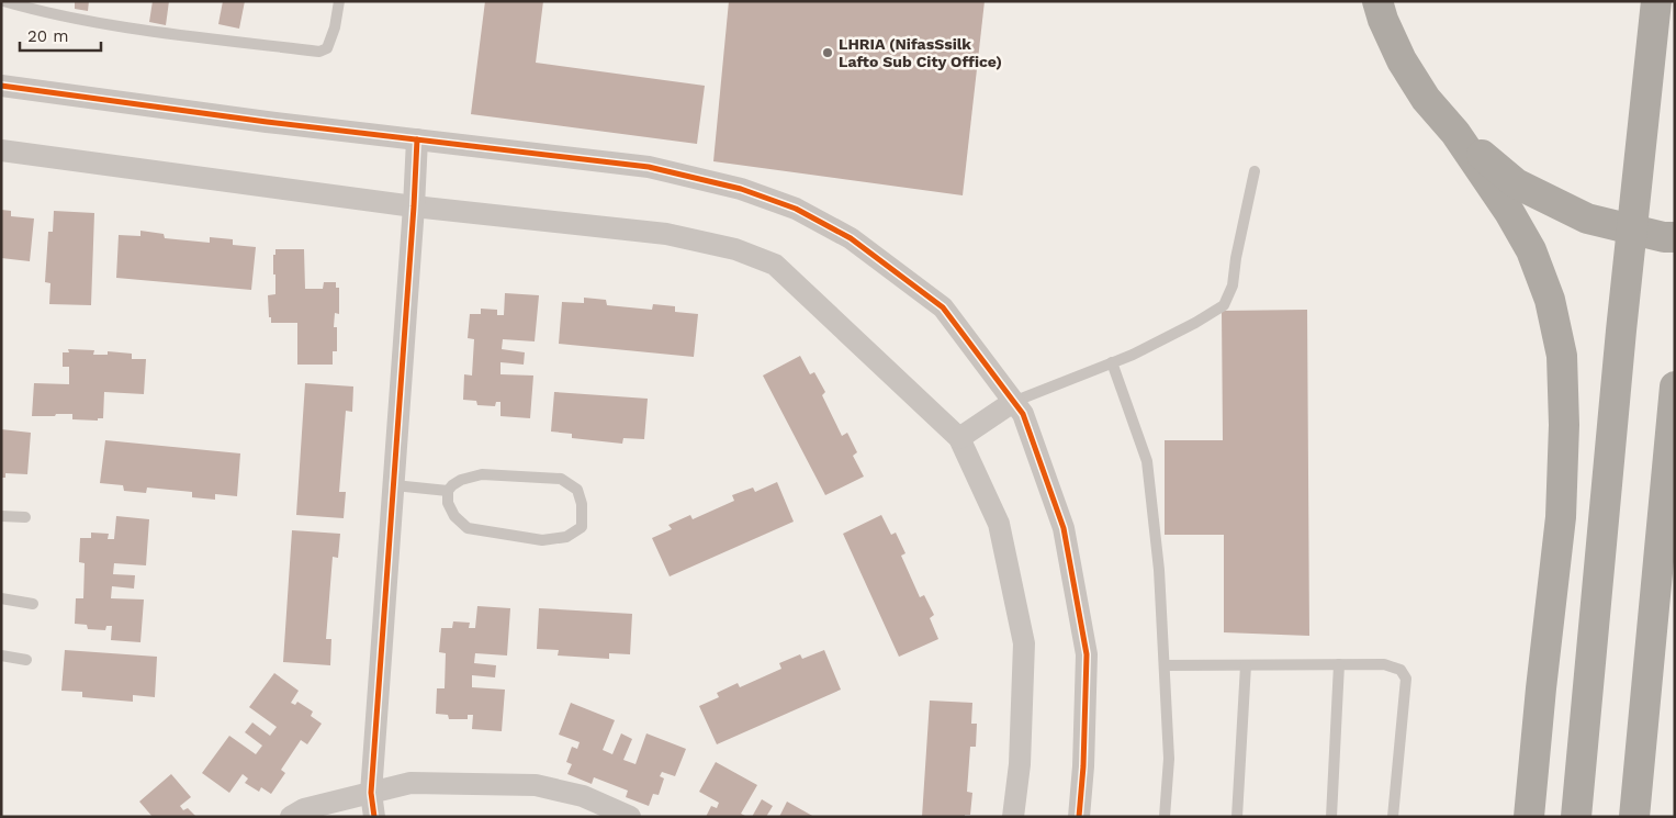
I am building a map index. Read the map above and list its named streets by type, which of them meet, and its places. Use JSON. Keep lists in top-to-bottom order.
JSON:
{
  "places": ["LHRIA (NifasSsilk Lafto Sub City Office)"],
  "scale_bar": "20 m"
}
